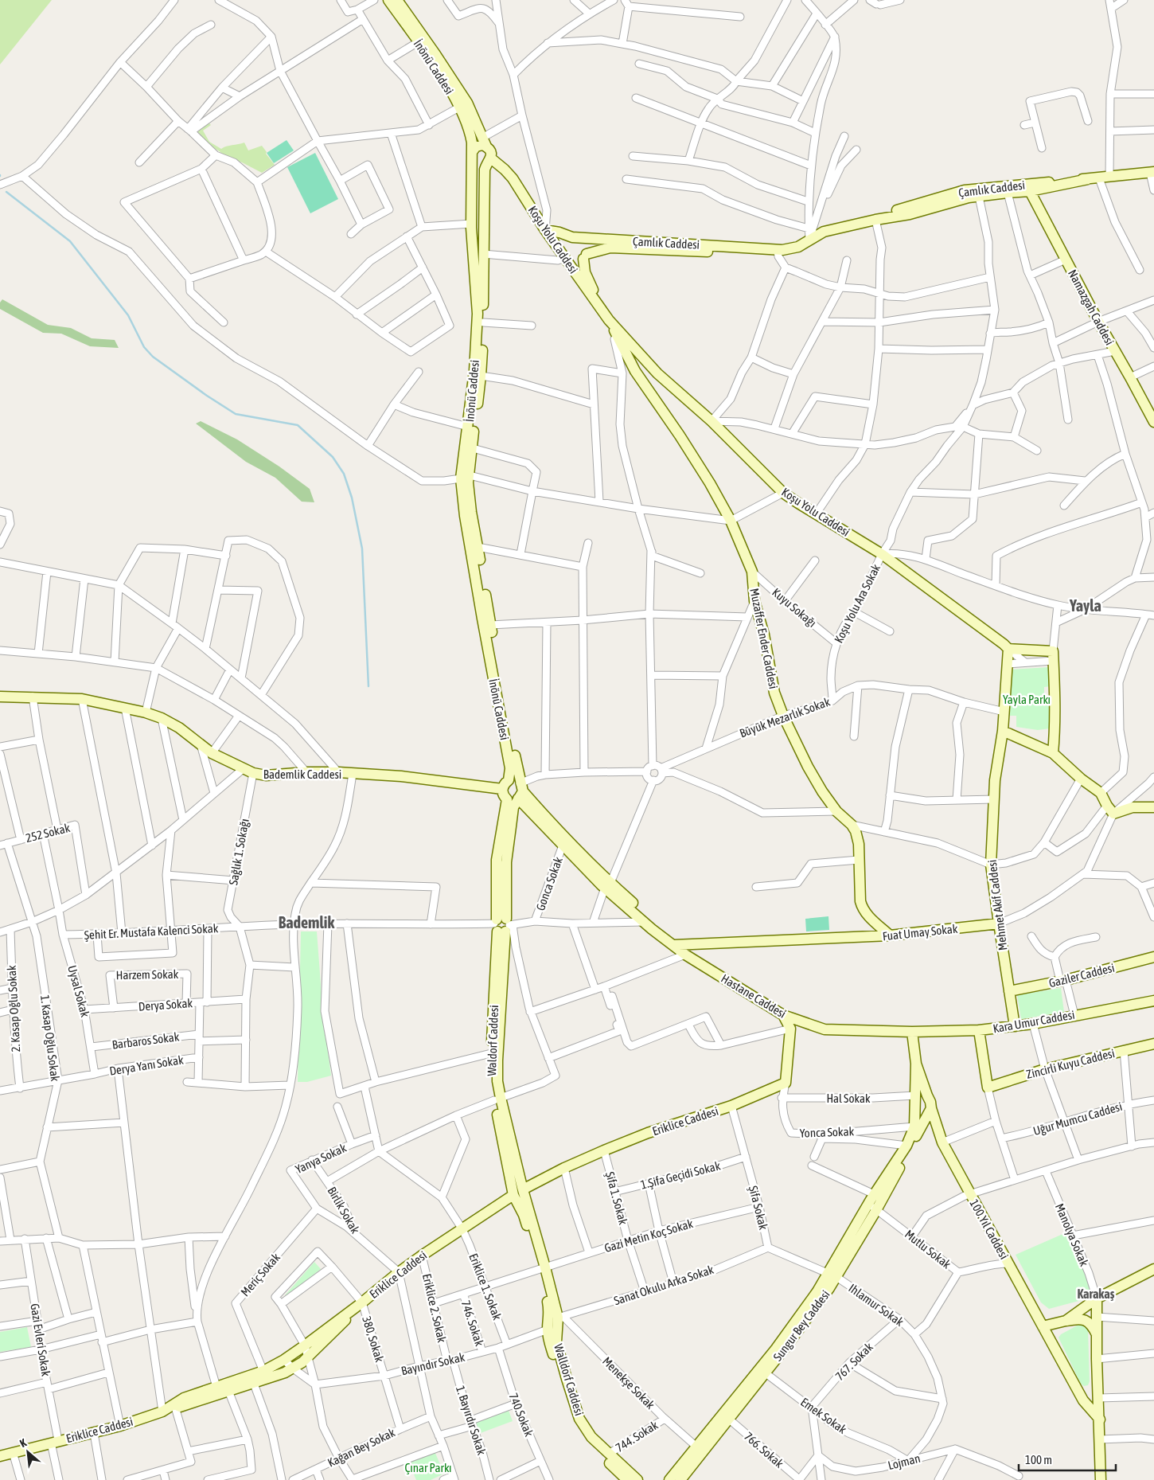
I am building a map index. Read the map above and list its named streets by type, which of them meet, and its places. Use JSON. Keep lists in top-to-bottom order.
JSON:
{
  "streets": {
    "street": [
      "İnönü Caddesi",
      "Çamlık Caddesi",
      "Koşu Yolu Caddesi",
      "Namazgah Caddesi",
      "Koşu Yolu Ara Sokak",
      "Kuyu Sokağı",
      "Muzaffer Ender Caddesi",
      "Büyük Mezarlık Sokak",
      "Bademlik Caddesi",
      "252 Sokak",
      "Sağlık 1. Sokağı",
      "Gonca Sokak",
      "Mehmet Akif Caddesi",
      "Şehit Er. Mustafa Kalenci Sokak",
      "Fuat Umay Sokak",
      "Harzem Sokak",
      "Gaziler Caddesi",
      "Uysal Sokak",
      "Hastane Caddesi",
      "Derya Sokak",
      "2. Kasap Oğlu Sokak",
      "Kara Umur Caddesi",
      "1. Kasap Oğlu Sokak",
      "Barbaros Sokak",
      "Waldorf Caddesi",
      "Zincirli Kuyu Caddesi",
      "Derya Yanı Sokak",
      "Hal Sokak",
      "Uğur Mumcu Caddesi",
      "Eriklice Caddesi",
      "Yonca Sokak",
      "Yanya Sokak",
      "1.Şifa Geçidi Sokak",
      "Şifa 1. Sokak",
      "Şifa Sokak",
      "Birlik Sokak",
      "100.Yıl Caddesi",
      "Manolya Sokak",
      "Gazi Metin Koç Sokak",
      "Mutlu Sokak",
      "Meriç Sokak",
      "Sanat Okulu Arka Sokak",
      "Eriklice 1. Sokak",
      "Ihlamur Sokak",
      "Eriklice 2. Sokak",
      "746. Sokak",
      "Sungur Bey Caddesi",
      "380, Sokak",
      "Gazi Evleri Sokak",
      "767. Sokak",
      "Bayındır Sokak",
      "Walldorf Caddesi",
      "Menekşe Sokak",
      "740.Sokak",
      "Emek Sokak",
      "1. Bayırdır Sokak",
      "744. Sokak",
      "Kağan Bey Sokak",
      "766. Sokak",
      "Lojman"
    ]
  },
  "crossings": [
    ["İnönü Caddesi", "Koşu Yolu Caddesi"],
    ["İnönü Caddesi", "Bademlik Caddesi"],
    ["İnönü Caddesi", "Gonca Sokak"],
    ["İnönü Caddesi", "Şehit Er. Mustafa Kalenci Sokak"],
    ["İnönü Caddesi", "Fuat Umay Sokak"],
    ["İnönü Caddesi", "Hastane Caddesi"],
    ["İnönü Caddesi", "Waldorf Caddesi"],
    ["Çamlık Caddesi", "Koşu Yolu Caddesi"],
    ["Çamlık Caddesi", "Namazgah Caddesi"],
    ["Koşu Yolu Caddesi", "Koşu Yolu Ara Sokak"],
    ["Koşu Yolu Caddesi", "Muzaffer Ender Caddesi"],
    ["Koşu Yolu Ara Sokak", "Kuyu Sokağı"],
    ["Koşu Yolu Ara Sokak", "Büyük Mezarlık Sokak"],
    ["Kuyu Sokağı", "Muzaffer Ender Caddesi"],
    ["Muzaffer Ender Caddesi", "Büyük Mezarlık Sokak"],
    ["Muzaffer Ender Caddesi", "Fuat Umay Sokak"],
    ["Büyük Mezarlık Sokak", "Mehmet Akif Caddesi"],
    ["Bademlik Caddesi", "Sağlık 1. Sokağı"],
    ["Bademlik Caddesi", "Waldorf Caddesi"],
    ["252 Sokak", "Uysal Sokak"],
    ["252 Sokak", "1. Kasap Oğlu Sokak"],
    ["Sağlık 1. Sokağı", "Şehit Er. Mustafa Kalenci Sokak"],
    ["Gonca Sokak", "Şehit Er. Mustafa Kalenci Sokak"],
    ["Mehmet Akif Caddesi", "Fuat Umay Sokak"],
    ["Mehmet Akif Caddesi", "Gaziler Caddesi"],
    ["Mehmet Akif Caddesi", "Kara Umur Caddesi"],
    ["Şehit Er. Mustafa Kalenci Sokak", "Uysal Sokak"],
    ["Şehit Er. Mustafa Kalenci Sokak", "Waldorf Caddesi"],
    ["Fuat Umay Sokak", "Hastane Caddesi"],
    ["Harzem Sokak", "Derya Sokak"],
    ["Uysal Sokak", "Derya Sokak"],
    ["Uysal Sokak", "Barbaros Sokak"],
    ["Uysal Sokak", "Derya Yanı Sokak"],
    ["Hastane Caddesi", "Kara Umur Caddesi"],
    ["Hastane Caddesi", "100.Yıl Caddesi"],
    ["2. Kasap Oğlu Sokak", "Derya Yanı Sokak"],
    ["Kara Umur Caddesi", "100.Yıl Caddesi"],
    ["1. Kasap Oğlu Sokak", "Derya Yanı Sokak"],
    ["Waldorf Caddesi", "Eriklice Caddesi"],
    ["Waldorf Caddesi", "Walldorf Caddesi"],
    ["Hal Sokak", "Yonca Sokak"],
    ["Hal Sokak", "100.Yıl Caddesi"],
    ["Hal Sokak", "Sungur Bey Caddesi"],
    ["Eriklice Caddesi", "Yonca Sokak"],
    ["Eriklice Caddesi", "Şifa 1. Sokak"],
    ["Eriklice Caddesi", "Şifa Sokak"],
    ["Eriklice Caddesi", "Birlik Sokak"],
    ["Eriklice Caddesi", "Meriç Sokak"],
    ["Eriklice Caddesi", "Eriklice 1. Sokak"],
    ["Eriklice Caddesi", "Eriklice 2. Sokak"],
    ["Eriklice Caddesi", "380, Sokak"],
    ["Eriklice Caddesi", "Gazi Evleri Sokak"],
    ["Eriklice Caddesi", "Walldorf Caddesi"],
    ["Yonca Sokak", "Sungur Bey Caddesi"],
    ["Yanya Sokak", "Birlik Sokak"],
    ["Yanya Sokak", "Meriç Sokak"],
    ["1.Şifa Geçidi Sokak", "Şifa 1. Sokak"],
    ["1.Şifa Geçidi Sokak", "Şifa Sokak"],
    ["Şifa 1. Sokak", "Gazi Metin Koç Sokak"],
    ["Şifa 1. Sokak", "Sanat Okulu Arka Sokak"],
    ["Şifa Sokak", "Gazi Metin Koç Sokak"],
    ["Şifa Sokak", "Sanat Okulu Arka Sokak"],
    ["100.Yıl Caddesi", "Mutlu Sokak"],
    ["100.Yıl Caddesi", "Sungur Bey Caddesi"],
    ["Gazi Metin Koç Sokak", "Eriklice 1. Sokak"],
    ["Gazi Metin Koç Sokak", "Eriklice 2. Sokak"],
    ["Gazi Metin Koç Sokak", "746. Sokak"],
    ["Gazi Metin Koç Sokak", "Walldorf Caddesi"],
    ["Mutlu Sokak", "Sungur Bey Caddesi"],
    ["Sanat Okulu Arka Sokak", "Walldorf Caddesi"],
    ["Sanat Okulu Arka Sokak", "Menekşe Sokak"],
    ["Eriklice 1. Sokak", "Bayındır Sokak"],
    ["Ihlamur Sokak", "Sungur Bey Caddesi"],
    ["Ihlamur Sokak", "767. Sokak"],
    ["Ihlamur Sokak", "Emek Sokak"],
    ["Ihlamur Sokak", "Lojman"],
    ["Eriklice 2. Sokak", "Bayındır Sokak"],
    ["Eriklice 2. Sokak", "1. Bayırdır Sokak"],
    ["746. Sokak", "Bayındır Sokak"],
    ["Sungur Bey Caddesi", "Menekşe Sokak"],
    ["Sungur Bey Caddesi", "Emek Sokak"],
    ["Sungur Bey Caddesi", "766. Sokak"],
    ["380, Sokak", "Bayındır Sokak"],
    ["380, Sokak", "Kağan Bey Sokak"],
    ["767. Sokak", "Emek Sokak"],
    ["Bayındır Sokak", "Walldorf Caddesi"],
    ["Bayındır Sokak", "740.Sokak"],
    ["Bayındır Sokak", "1. Bayırdır Sokak"],
    ["Walldorf Caddesi", "Menekşe Sokak"],
    ["Walldorf Caddesi", "744. Sokak"],
    ["Menekşe Sokak", "744. Sokak"],
    ["Emek Sokak", "Lojman"]
  ],
  "districts": ["Yayla", "Bademlik", "Karakaş"],
  "parks": ["Yayla Parkı", "Çınar Parkı"],
  "scale_bar": "100 m",
  "north": "top left"
}
